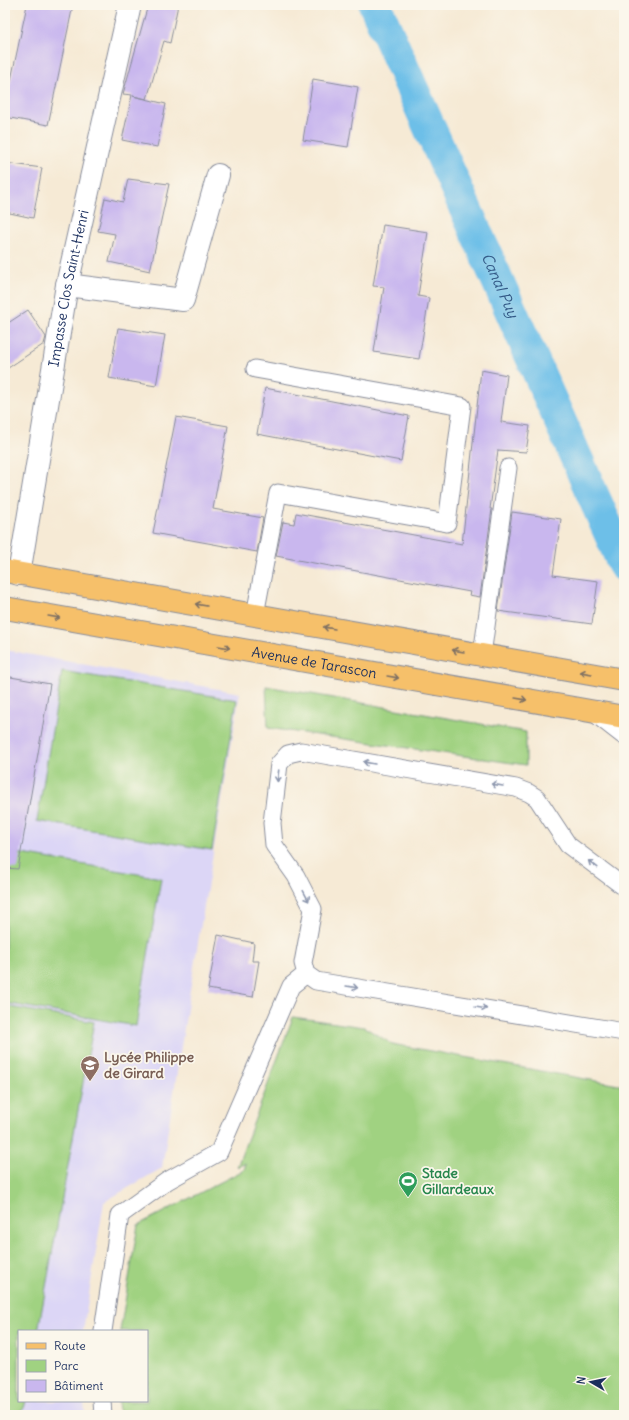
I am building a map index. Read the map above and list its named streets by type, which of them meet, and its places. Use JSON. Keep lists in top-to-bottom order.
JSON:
{
  "streets": {
    "main road": ["Avenue de Tarascon"],
    "street": ["Impasse Clos Saint-Henri"]
  },
  "water": ["Canal Puy"],
  "places": {
    "school or university": ["Lycée Philippe de Girard"],
    "sports": ["Stade Gillardeaux"]
  },
  "legend": ["Route", "Parc", "Bâtiment"],
  "north": "left"
}
